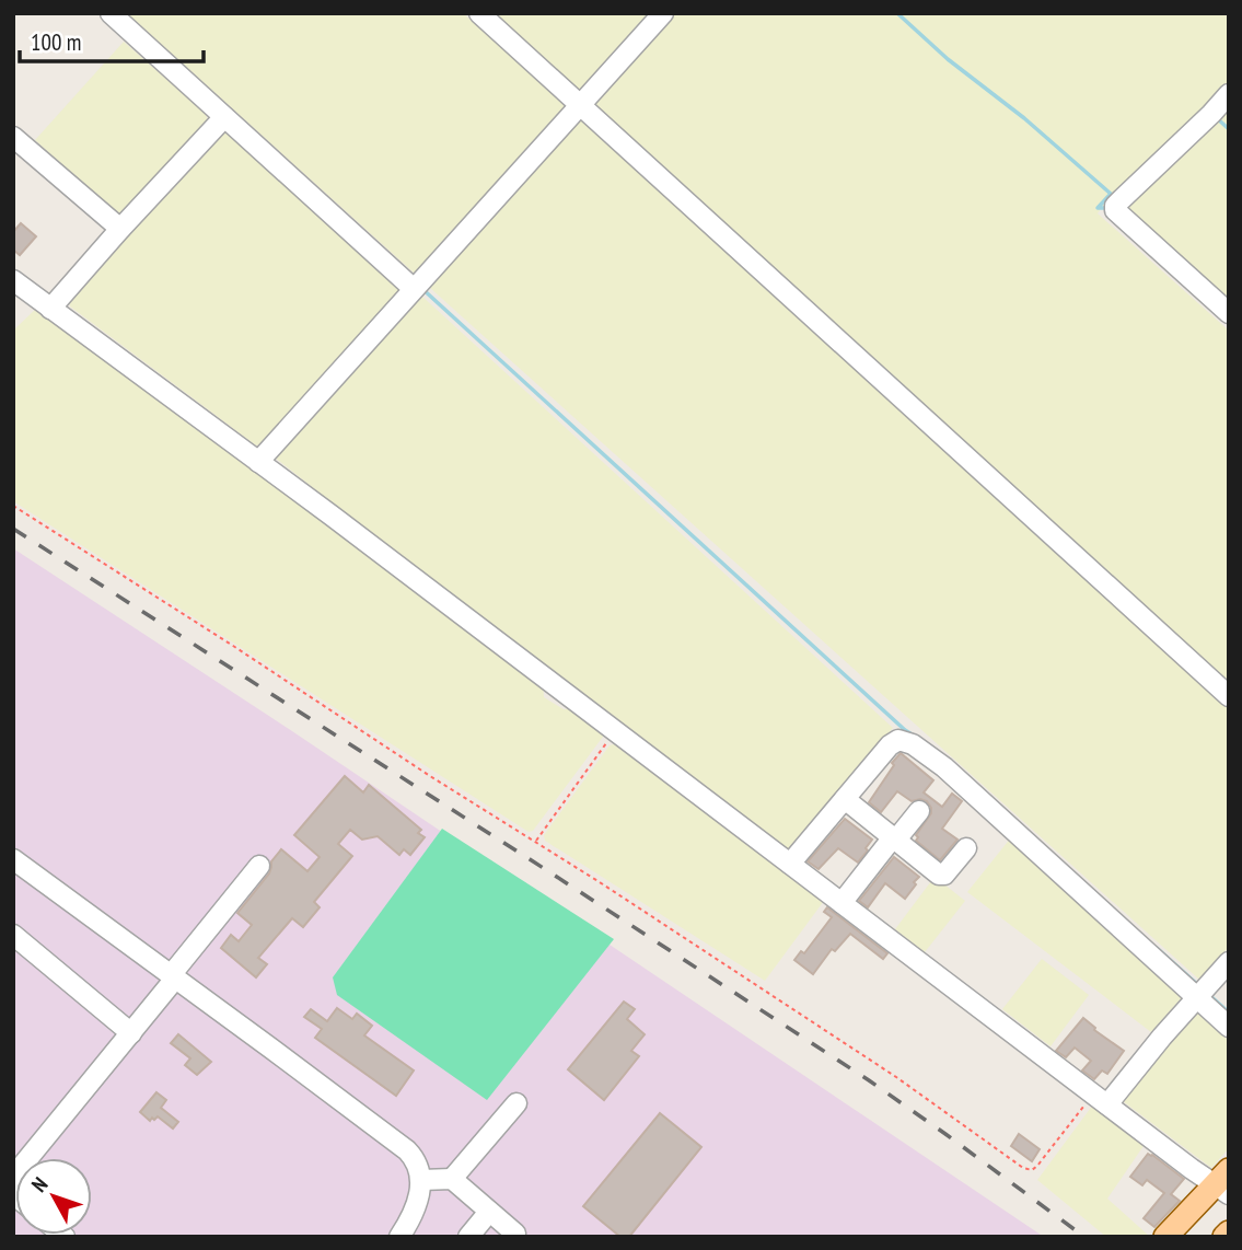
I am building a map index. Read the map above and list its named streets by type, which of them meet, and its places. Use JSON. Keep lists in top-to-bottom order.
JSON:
{
  "scale_bar": "100 m",
  "north": "top left"
}
